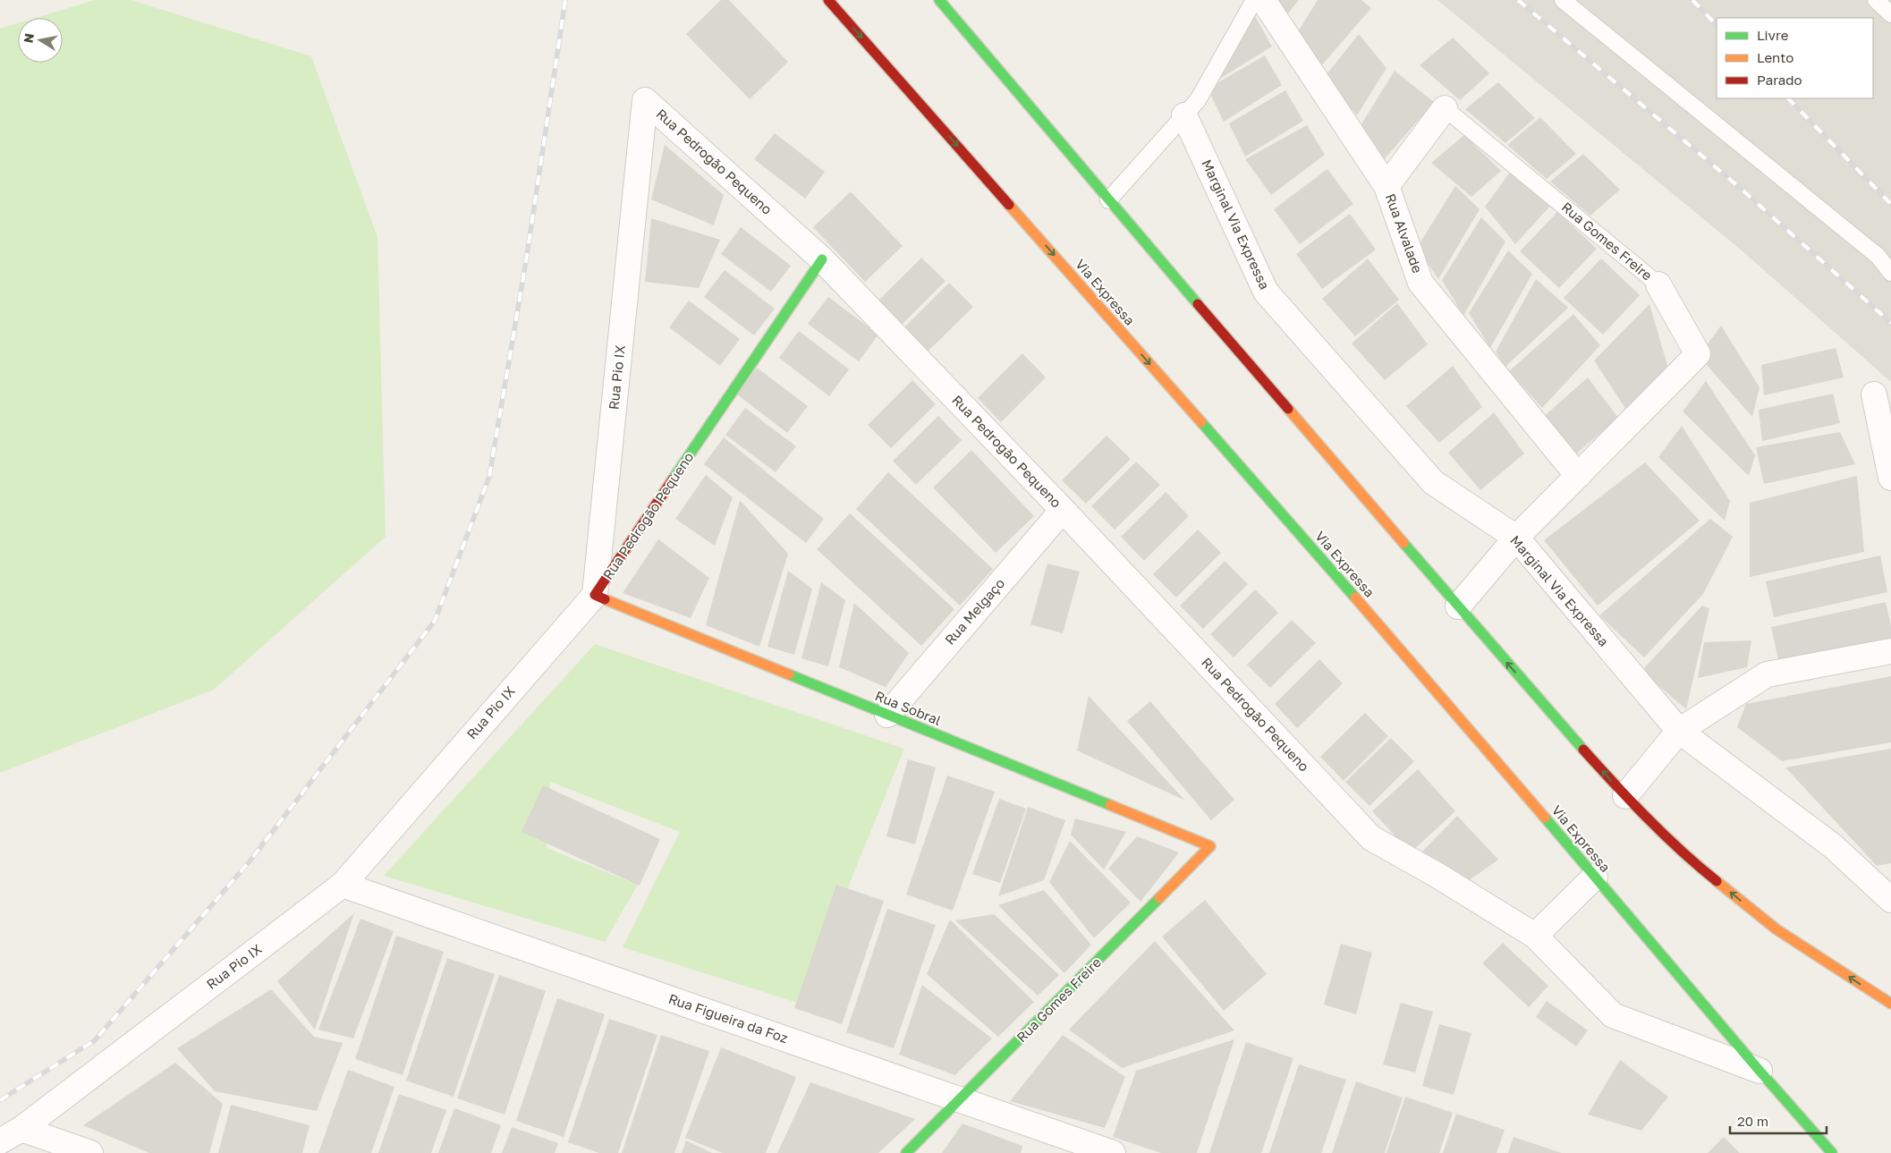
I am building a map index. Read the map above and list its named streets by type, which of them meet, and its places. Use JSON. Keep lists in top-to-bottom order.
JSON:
{
  "streets": {
    "main road": [
      "Rua Pedrogão Pequeno",
      "Rua Gomes Freire",
      "Via Expressa",
      "Rua Sobral"
    ],
    "street": [
      "Marginal Via Expressa",
      "Rua Alvalade",
      "Rua Pio IX",
      "Rua Melgaço",
      "Rua Figueira da Foz"
    ]
  },
  "crossings": [
    ["Rua Pedrogão Pequeno", "Via Expressa"],
    ["Rua Pedrogão Pequeno", "Rua Pio IX"],
    ["Rua Pedrogão Pequeno", "Rua Melgaço"],
    ["Rua Pedrogão Pequeno", "Rua Sobral"],
    ["Marginal Via Expressa", "Rua Gomes Freire"],
    ["Rua Alvalade", "Rua Gomes Freire"],
    ["Rua Gomes Freire", "Rua Sobral"],
    ["Rua Gomes Freire", "Rua Figueira da Foz"],
    ["Rua Pio IX", "Rua Sobral"],
    ["Rua Pio IX", "Rua Figueira da Foz"],
    ["Rua Melgaço", "Rua Sobral"]
  ],
  "legend": ["Livre", "Lento", "Parado"],
  "scale_bar": "20 m",
  "north": "left"
}
